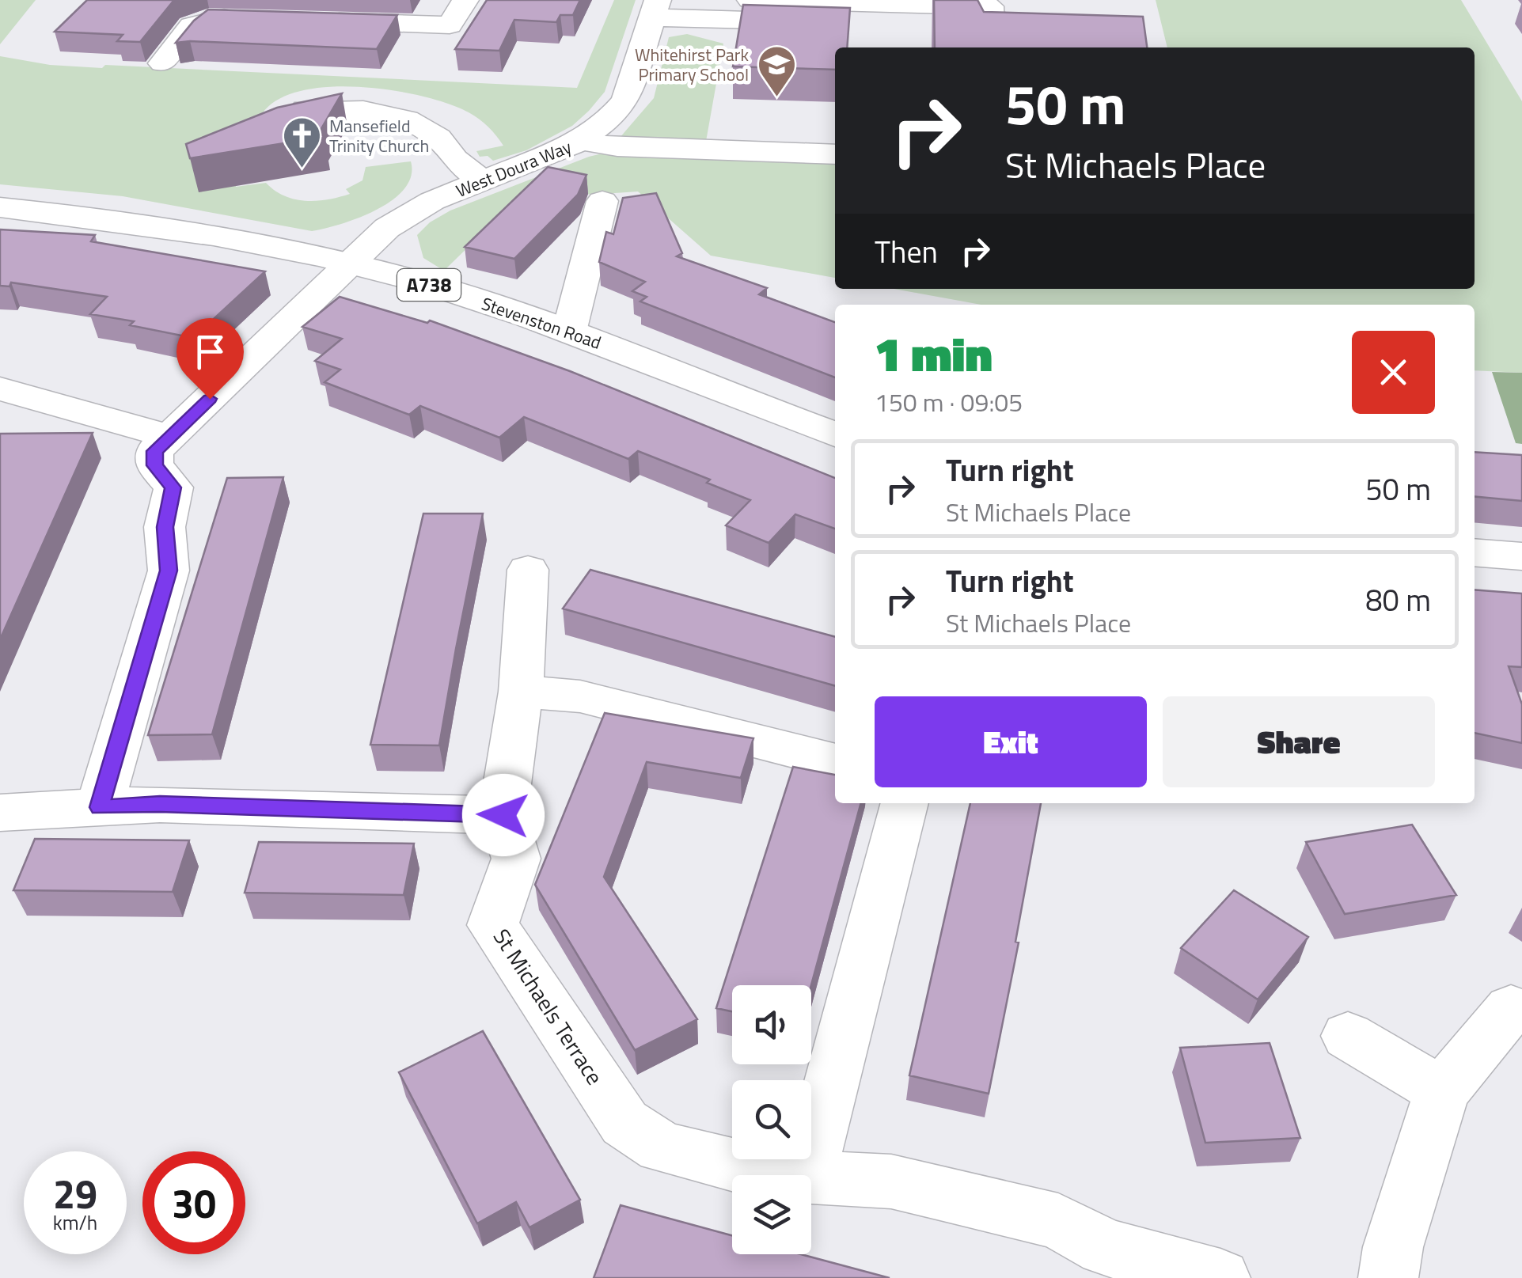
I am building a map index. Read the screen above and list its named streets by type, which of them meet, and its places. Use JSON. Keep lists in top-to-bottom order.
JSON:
{
  "streets": {
    "main road": [
      "West Doura Way",
      "A738",
      "Stevenston Road",
      "St Michaels Terrace"
    ]
  },
  "crossings": [
    ["West Doura Way", "Stevenston Road"]
  ],
  "places": {
    "school or university": ["Whitehirst Park Primary School"],
    "church": ["Mansefield Trinity Church"]
  },
  "page": {
    "turn": ["50 m", "St Michaels Place"],
    "then": "Then",
    "heading": ["1 min", "150 m · 09:05"],
    "list": [
      {
        "name": "Turn right",
        "note": "St Michaels Place",
        "value": "50 m"
      },
      {
        "name": "Turn right",
        "note": "St Michaels Place",
        "value": "80 m"
      }
    ],
    "buttons": ["Exit", "Share"],
    "speed": "29 km/h",
    "limit": "30"
  }
}
